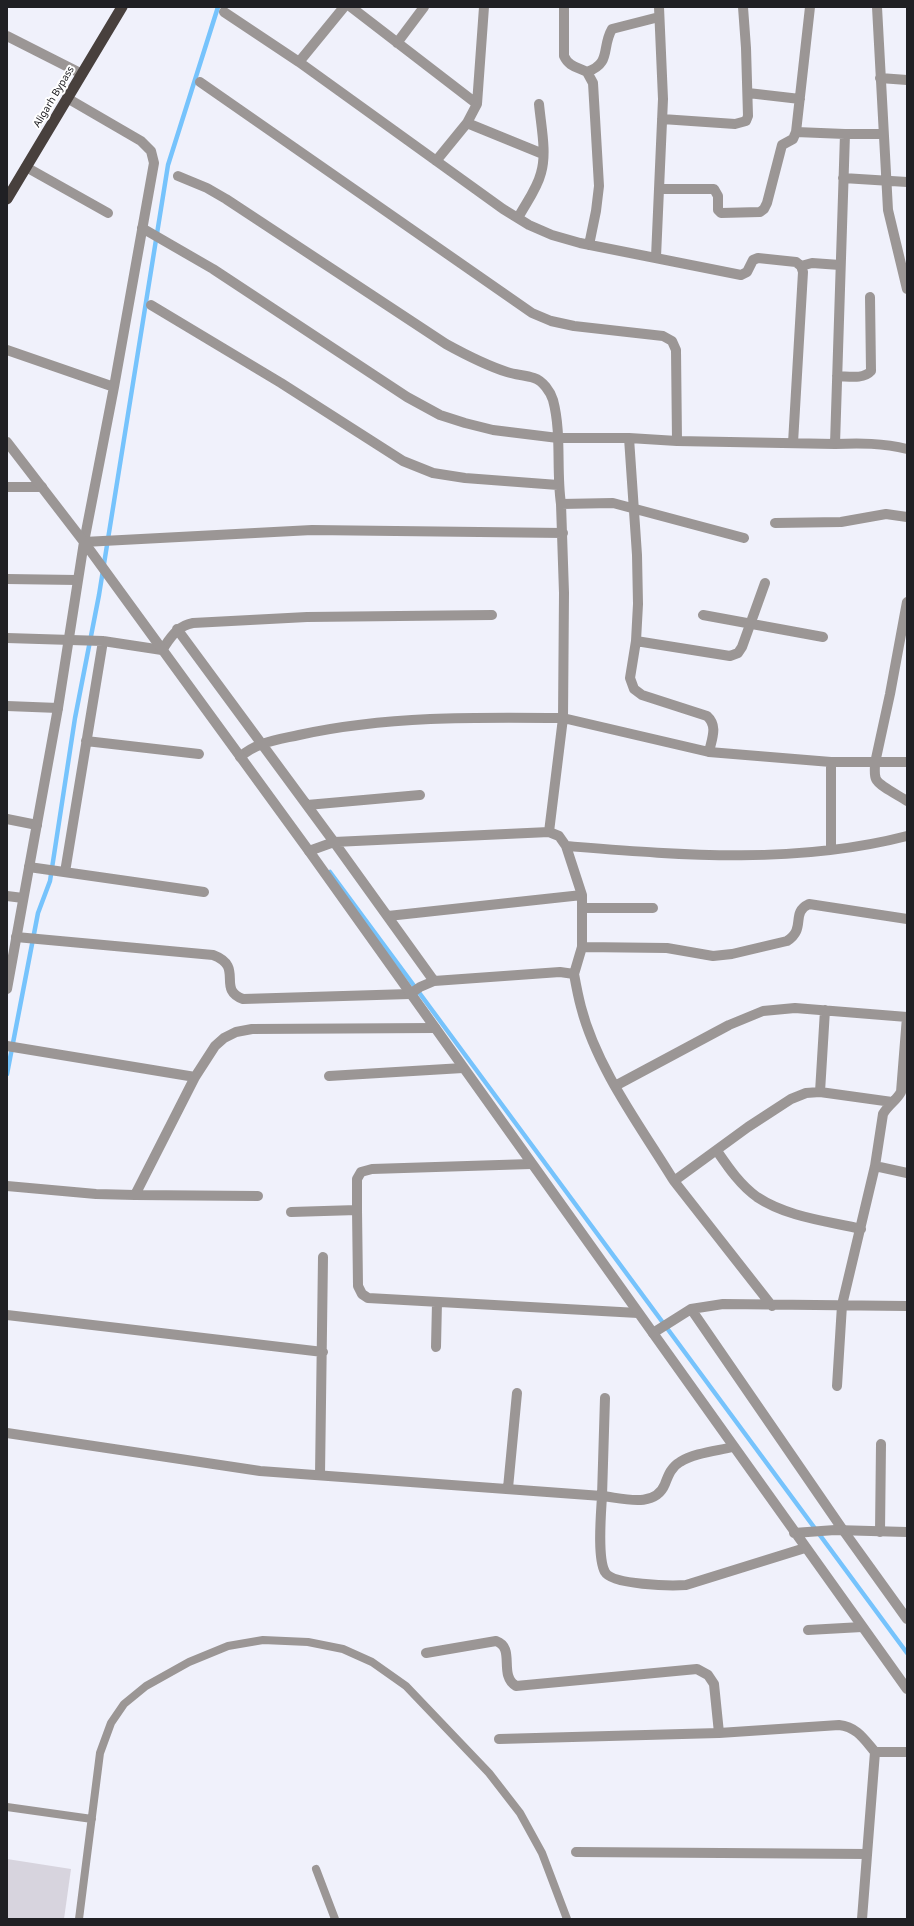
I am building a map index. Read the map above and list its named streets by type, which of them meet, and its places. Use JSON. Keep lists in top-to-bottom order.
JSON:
{
  "streets": {
    "highway": ["Aligarh Bypass"]
  }
}
